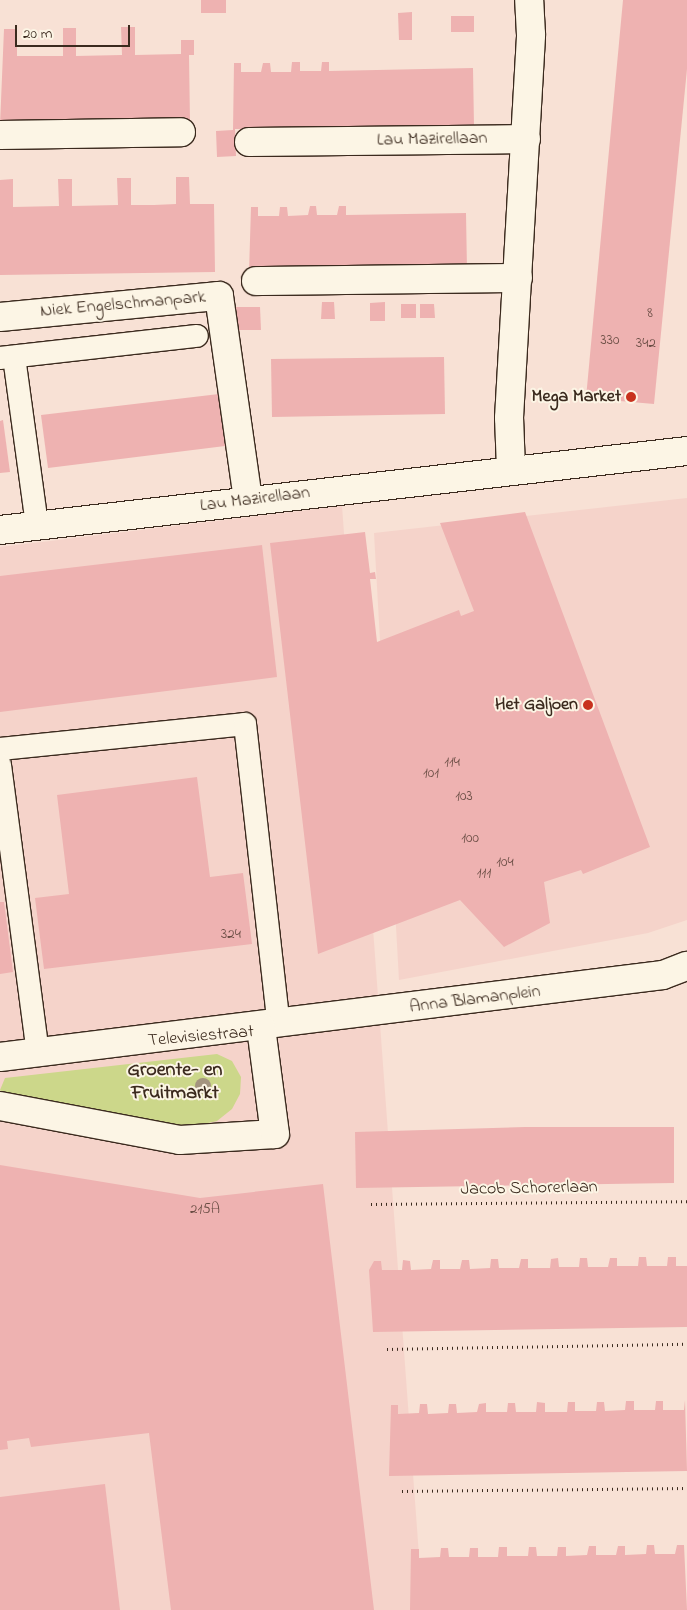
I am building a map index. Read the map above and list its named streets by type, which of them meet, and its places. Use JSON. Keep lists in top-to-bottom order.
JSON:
{
  "streets": {
    "street": [
      "Lau Mazirellaan",
      "Niek Engelschmanpark",
      "Anna Blamanplein",
      "Televisiestraat"
    ],
    "path": ["Jacob Schorerlaan"]
  },
  "crossings": [
    ["Lau Mazirellaan", "Niek Engelschmanpark"],
    ["Anna Blamanplein", "Televisiestraat"]
  ],
  "districts": ["Groente- en Fruitmarkt"],
  "places": ["Mega Market", "Het Galjoen"],
  "house_numbers": [
    "8",
    "330",
    "342",
    "114",
    "101",
    "103",
    "100",
    "104",
    "111",
    "324",
    "215A"
  ],
  "scale_bar": "20 m"
}
